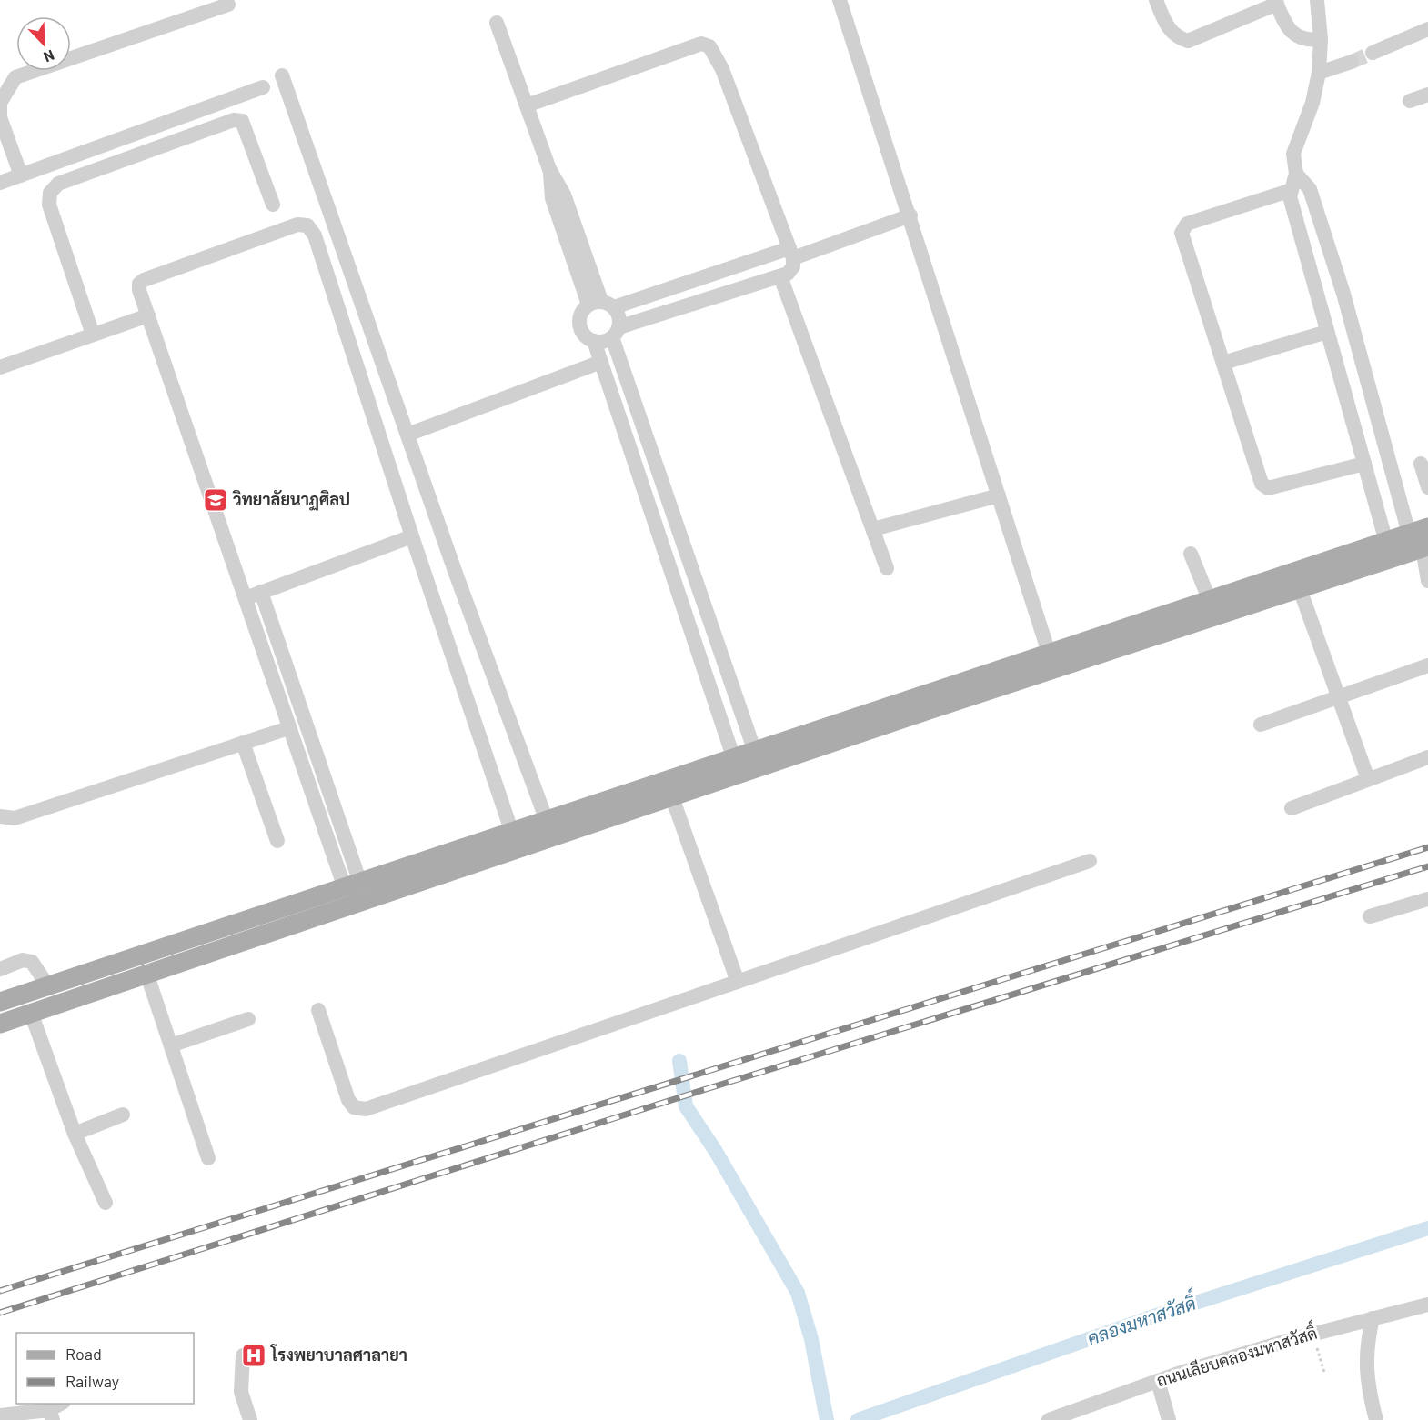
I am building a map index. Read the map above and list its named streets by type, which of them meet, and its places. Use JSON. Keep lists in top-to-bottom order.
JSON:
{
  "streets": {
    "street": ["ถนนเลียบคลองมหาสวัสดิ์"]
  },
  "water": ["คลองมหาสวัสดิ์"],
  "places": {
    "school or university": ["วิทยาลัยนาฏศิลป"],
    "hospital": ["โรงพยาบาลศาลายา"]
  },
  "legend": ["Road", "Railway"],
  "north": "bottom right"
}
